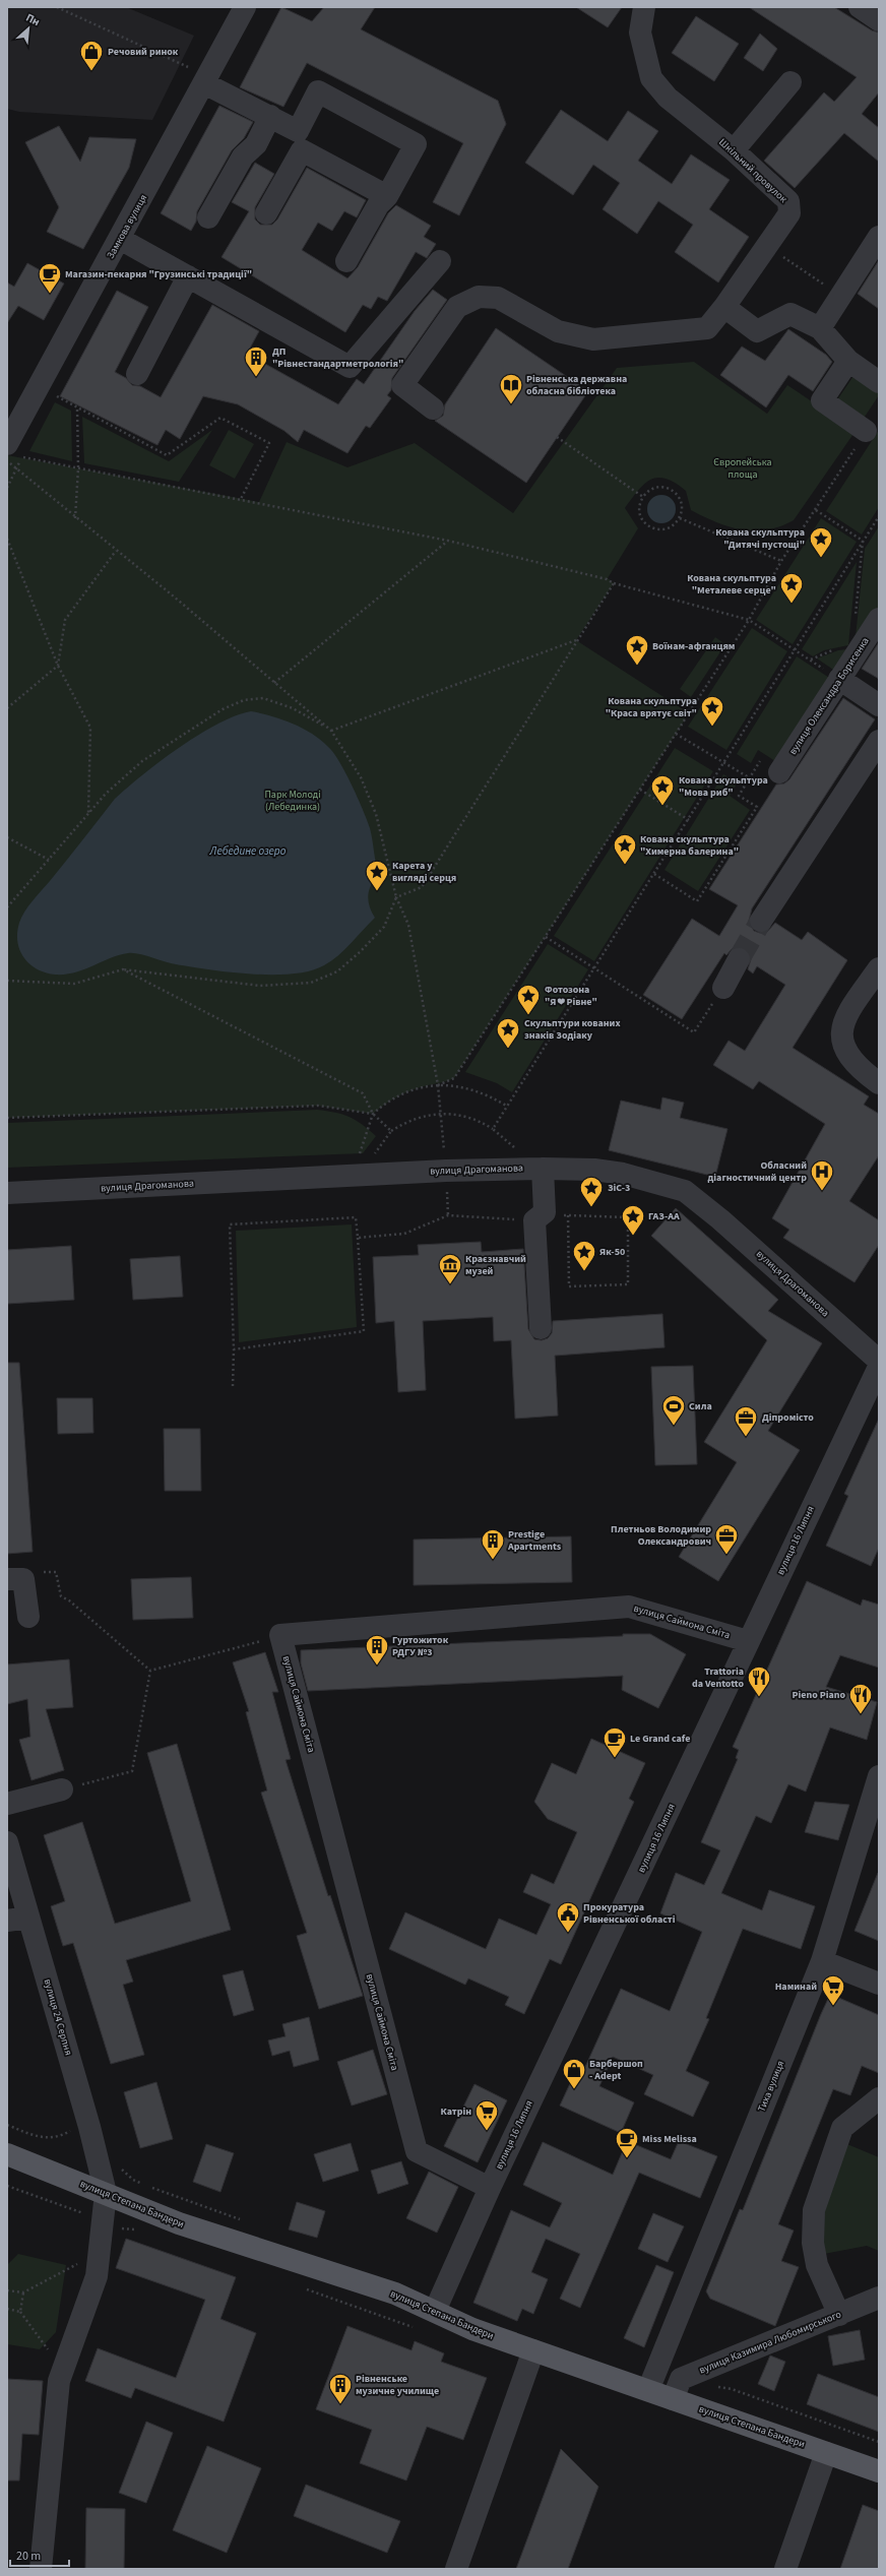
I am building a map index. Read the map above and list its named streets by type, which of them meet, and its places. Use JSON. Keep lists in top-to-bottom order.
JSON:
{
  "streets": {
    "main road": ["вулиця Степана Бандери"],
    "street": [
      "Шкільний провулок",
      "Замкова вулиця",
      "вулиця Олександра Борисенка",
      "вулиця Драгоманова",
      "вулиця 16 Липня",
      "вулиця Саймона Сміта",
      "вулиця 24 Серпня",
      "Тиха вулиця",
      "вулиця Казимира Любомирського"
    ]
  },
  "crossings": [
    ["вулиця 16 Липня", "вулиця Саймона Сміта"],
    ["вулиця 16 Липня", "вулиця Степана Бандери"],
    ["вулиця 24 Серпня", "вулиця Степана Бандери"],
    ["Тиха вулиця", "вулиця Степана Бандери"],
    ["вулиця Степана Бандери", "вулиця Казимира Любомирського"]
  ],
  "water": ["Лебедине озеро"],
  "parks": ["Європейська площа", "Парк Молоді (Лебединка)"],
  "places": {
    "shop": ["Речовий ринок", "Барбершоп - Adept"],
    "cafe": ["Магазин-пекарня \"Грузинські традиції\"", "Le Grand cafe", "Miss Melissa"],
    "building": [
      "ДП \"Рівнестандартметрологія\"",
      "Prestige Apartments",
      "Гуртожиток РДГУ №3",
      "Рівненське музичне училище"
    ],
    "library": ["Рівненська державна обласна бібліотека"],
    "place": [
      "Кована скульптура \"Дитячі пустощі\"",
      "Кована скульптура \"Металеве серце\"",
      "Воїнам-афганцям",
      "Кована скульптура \"Краса врятує світ\"",
      "Кована скульптура \"Мова риб\"",
      "Кована скульптура \"Химерна балерина\"",
      "Карета у вигляді серця",
      "Фотозона \"Я ❤ Рівне\"",
      "Скульптури кованих знаків Зодіаку",
      "ЗіС-3",
      "ГАЗ-АА",
      "Як-50"
    ],
    "hospital": ["Обласний діагностичний центр"],
    "museum": ["Краєзнавчий музей"],
    "sports": ["Сила"],
    "office": ["Діпромісто", "Плетньов Володимир Олександрович"],
    "restaurant": ["Trattoria da Ventotto", "Pieno Piano"],
    "public building": ["Прокуратура Рівненської області"],
    "supermarket": ["Наминай", "Катрін"]
  },
  "scale_bar": "20 m",
  "north": "top right"
}
